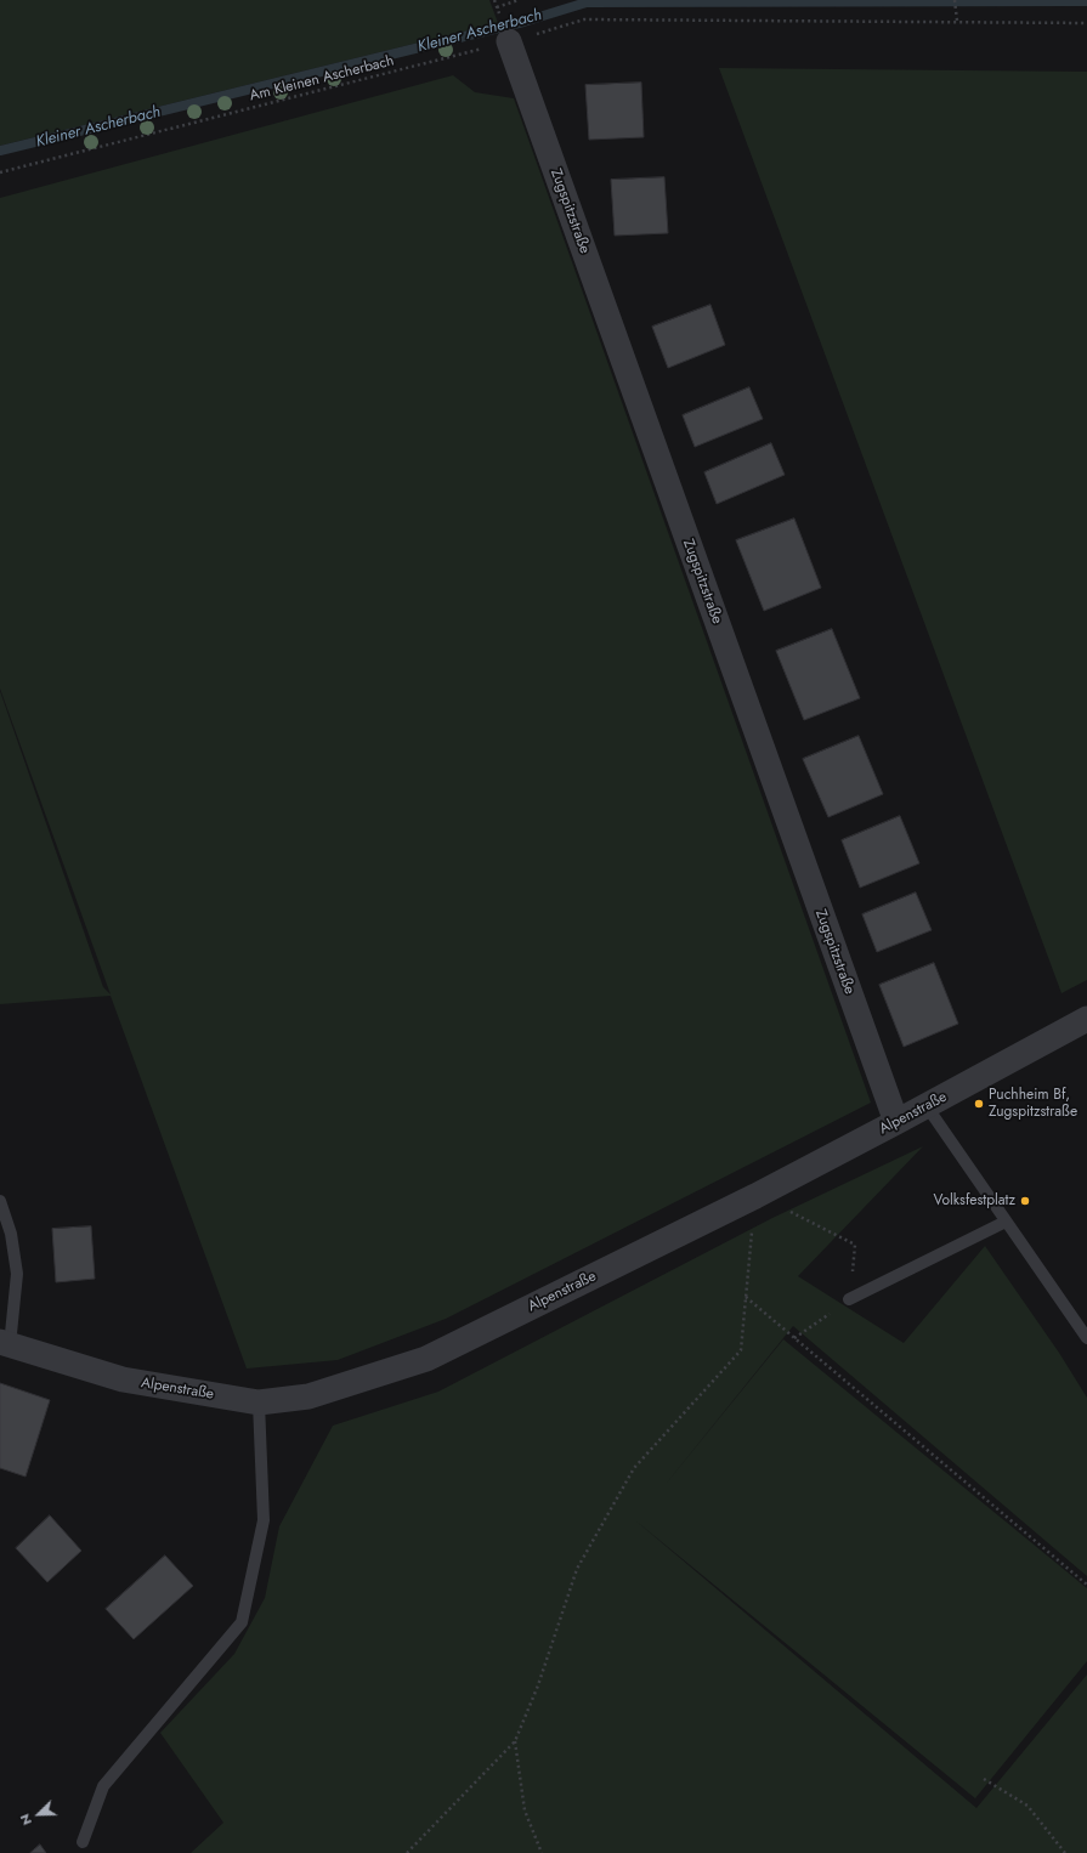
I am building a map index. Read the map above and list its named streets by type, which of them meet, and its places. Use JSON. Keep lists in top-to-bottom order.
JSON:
{
  "streets": {
    "street": ["Zugspitzstraße", "Alpenstraße"],
    "path": ["Am Kleinen Ascherbach"]
  },
  "crossings": [
    ["Am Kleinen Ascherbach", "Zugspitzstraße"],
    ["Zugspitzstraße", "Alpenstraße"]
  ],
  "water": ["Kleiner Ascherbach"],
  "places": ["Puchheim Bf, Zugspitzstraße", "Volksfestplatz"],
  "north": "bottom left"
}
